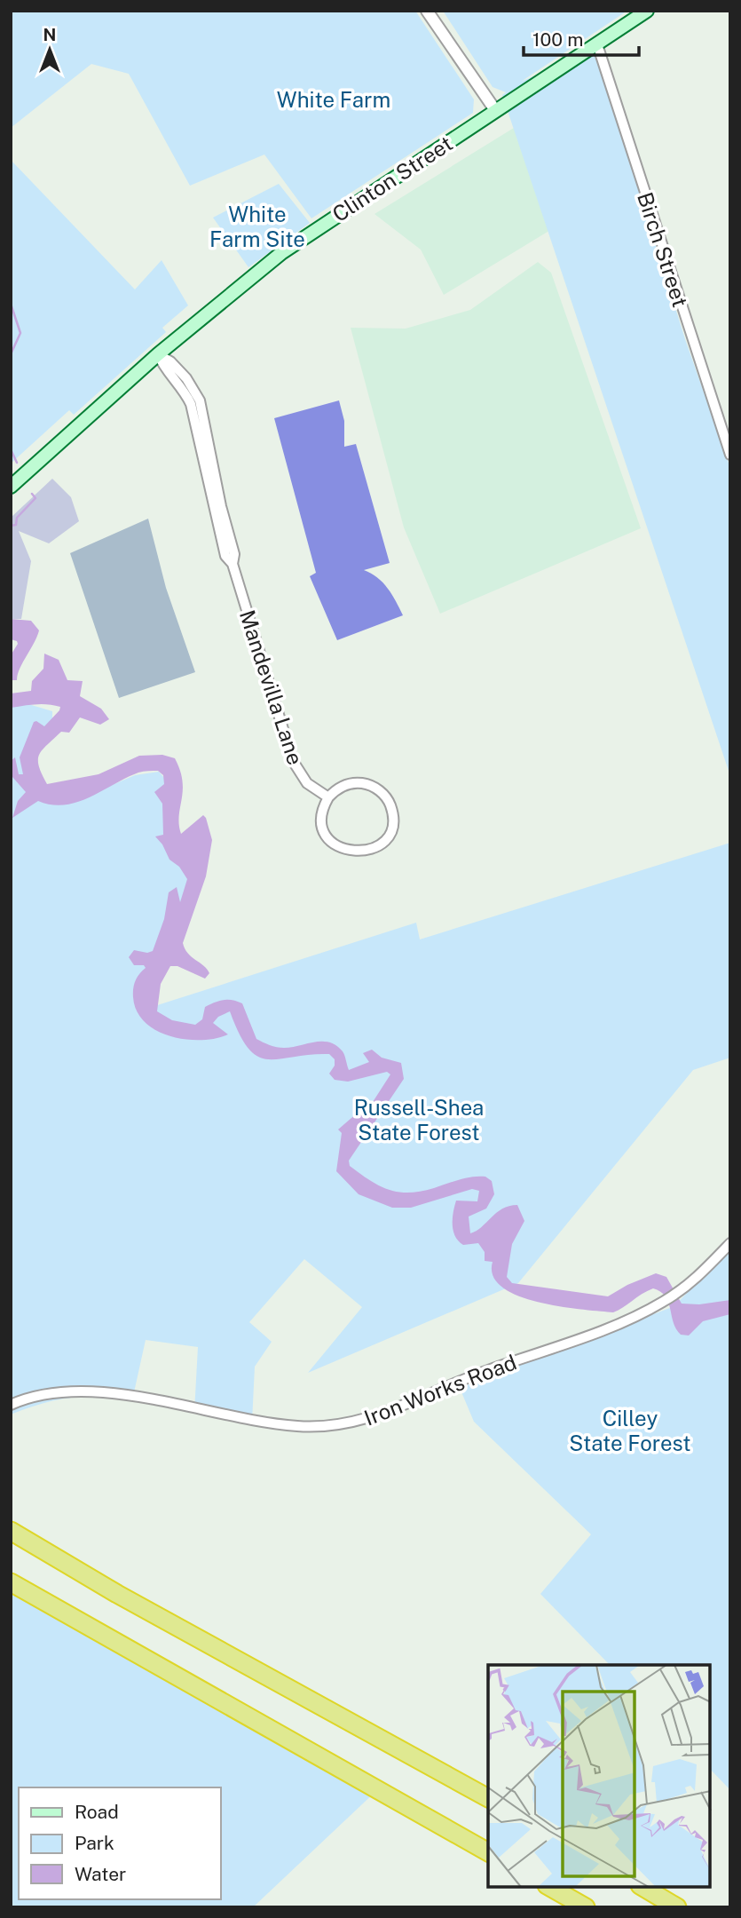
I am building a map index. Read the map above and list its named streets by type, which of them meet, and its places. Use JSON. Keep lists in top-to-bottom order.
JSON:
{
  "streets": {
    "main road": ["Clinton Street"],
    "street": ["Birch Street", "Mandevilla Lane", "Iron Works Road"]
  },
  "crossings": [
    ["Clinton Street", "Birch Street"],
    ["Clinton Street", "Mandevilla Lane"]
  ],
  "parks": [
    "White Farm",
    "White Farm Site",
    "Russell-Shea State Forest",
    "Cilley State Forest"
  ],
  "legend": ["Road", "Park", "Water"],
  "scale_bar": "100 m",
  "north": "top"
}
